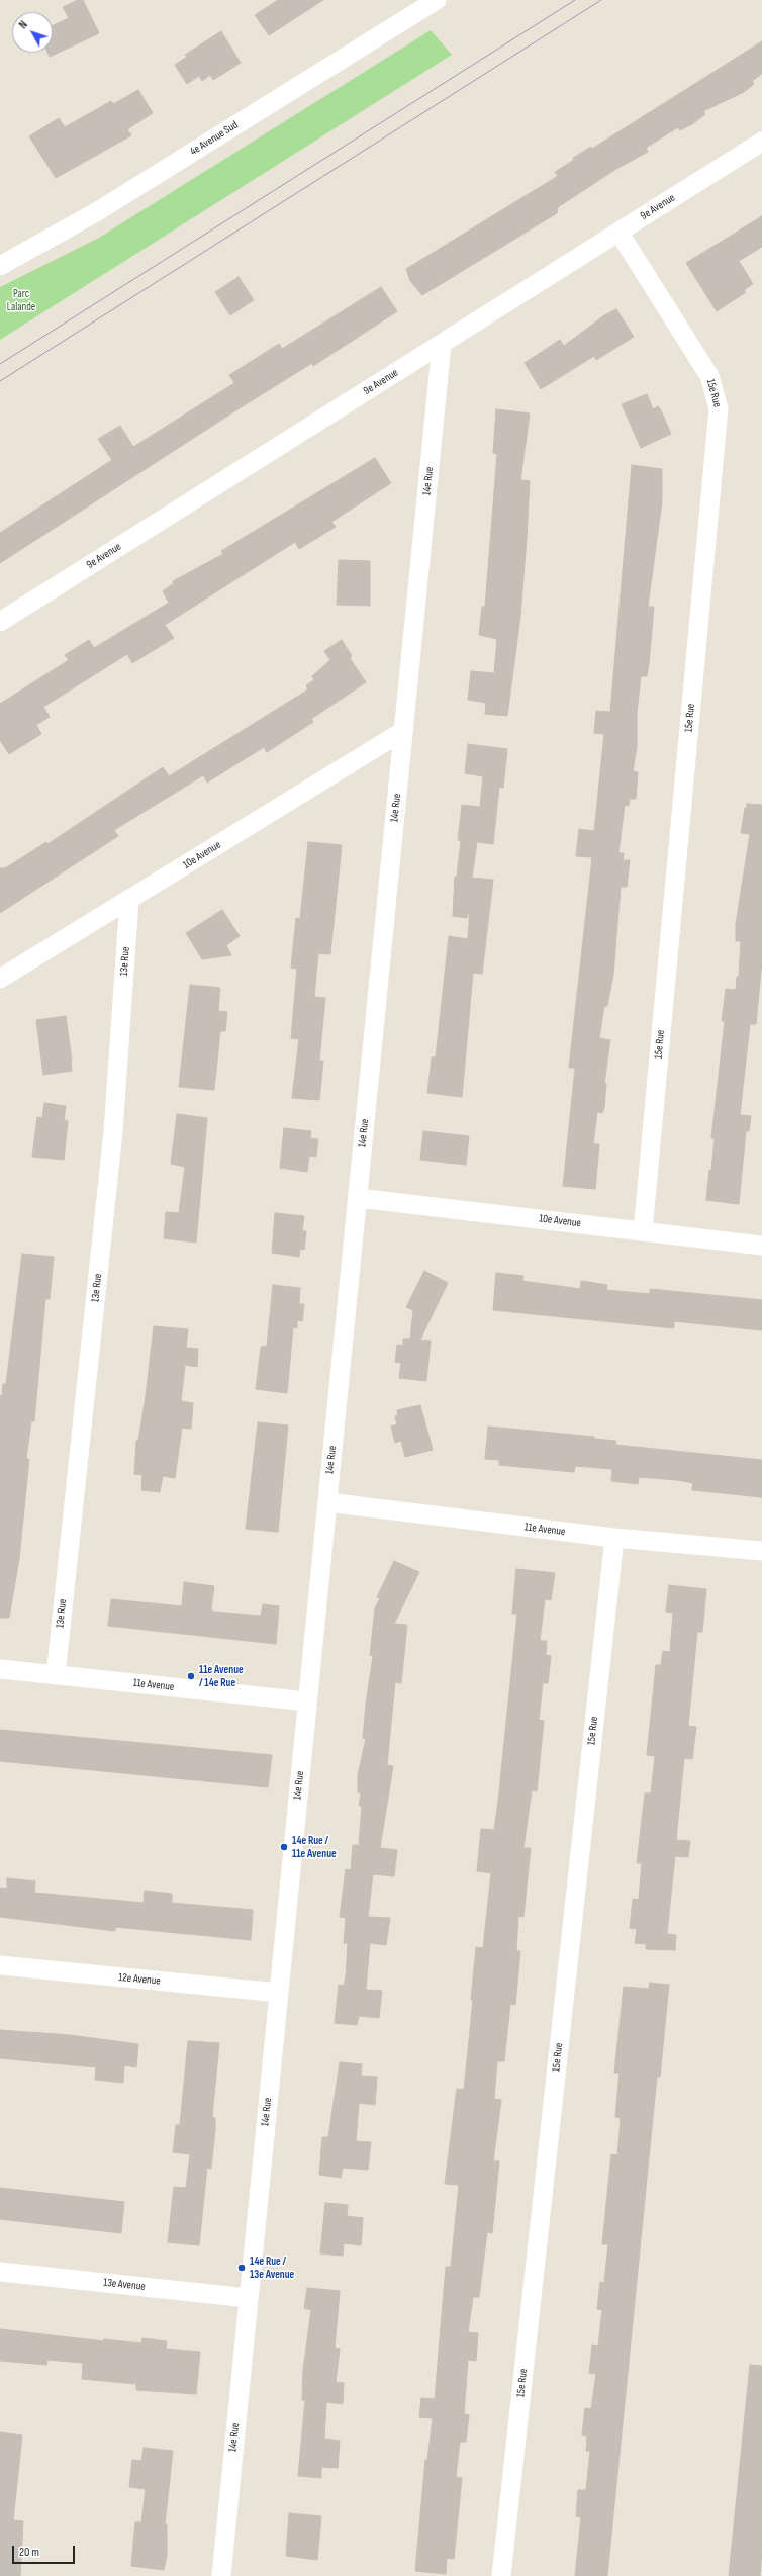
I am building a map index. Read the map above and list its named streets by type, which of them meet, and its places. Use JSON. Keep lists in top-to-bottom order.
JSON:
{
  "streets": {
    "street": [
      "4e Avenue Sud",
      "9e Avenue",
      "15e Rue",
      "14e Rue",
      "10e Avenue",
      "13e Rue",
      "11e Avenue",
      "12e Avenue",
      "13e Avenue"
    ]
  },
  "crossings": [
    ["9e Avenue", "15e Rue"],
    ["9e Avenue", "14e Rue"],
    ["15e Rue", "10e Avenue"],
    ["15e Rue", "11e Avenue"],
    ["14e Rue", "10e Avenue"],
    ["14e Rue", "11e Avenue"],
    ["14e Rue", "12e Avenue"],
    ["14e Rue", "13e Avenue"],
    ["10e Avenue", "13e Rue"],
    ["13e Rue", "11e Avenue"]
  ],
  "parks": ["Parc Lalande"],
  "places": ["11e Avenue / 14e Rue", "14e Rue / 11e Avenue", "14e Rue / 13e Avenue"],
  "scale_bar": "20 m",
  "north": "top left"
}
